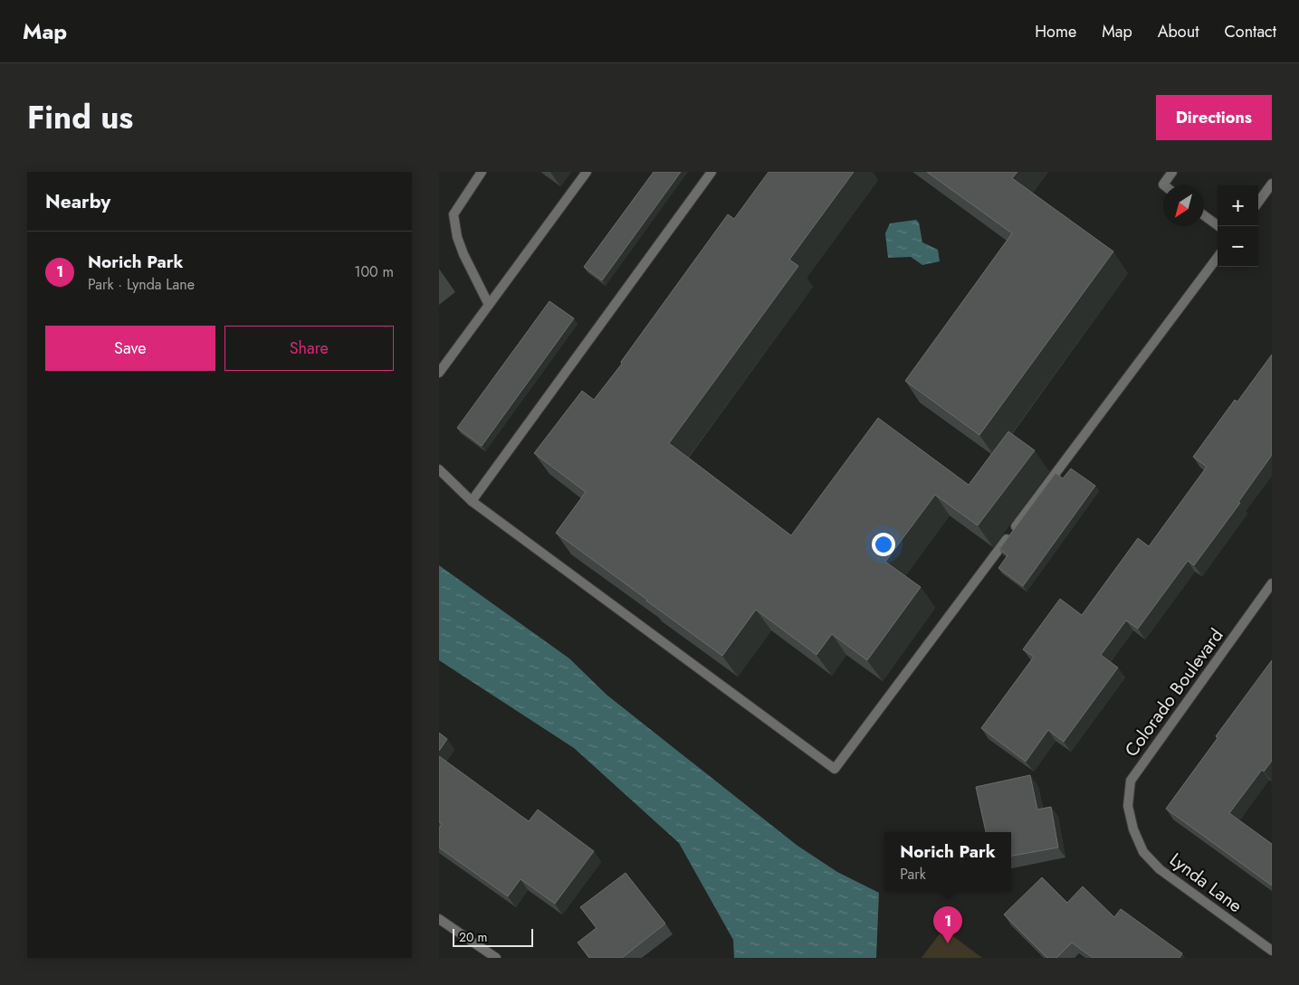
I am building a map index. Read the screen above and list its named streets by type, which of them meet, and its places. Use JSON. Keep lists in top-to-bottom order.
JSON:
{
  "streets": {
    "street": ["Colorado Boulevard", "Lynda Lane"]
  },
  "crossings": [
    ["Colorado Boulevard", "Lynda Lane"]
  ],
  "scale_bar": "20 m",
  "north": "bottom left",
  "page": {
    "header": "Map",
    "nav": [
      "Home",
      "Map",
      "About",
      "Contact"
    ],
    "title": "Find us",
    "buttons": [
      "Directions",
      ["Save", "Share"]
    ],
    "heading": "Nearby",
    "map_buttons": ["+", "−"],
    "list": [
      {
        "mark": "1",
        "name": "Norich Park",
        "note": "Park · Lynda Lane",
        "value": "100 m"
      }
    ],
    "popup": ["Norich Park", "Park"],
    "pins": "1",
    "scale": "20 m"
  }
}
